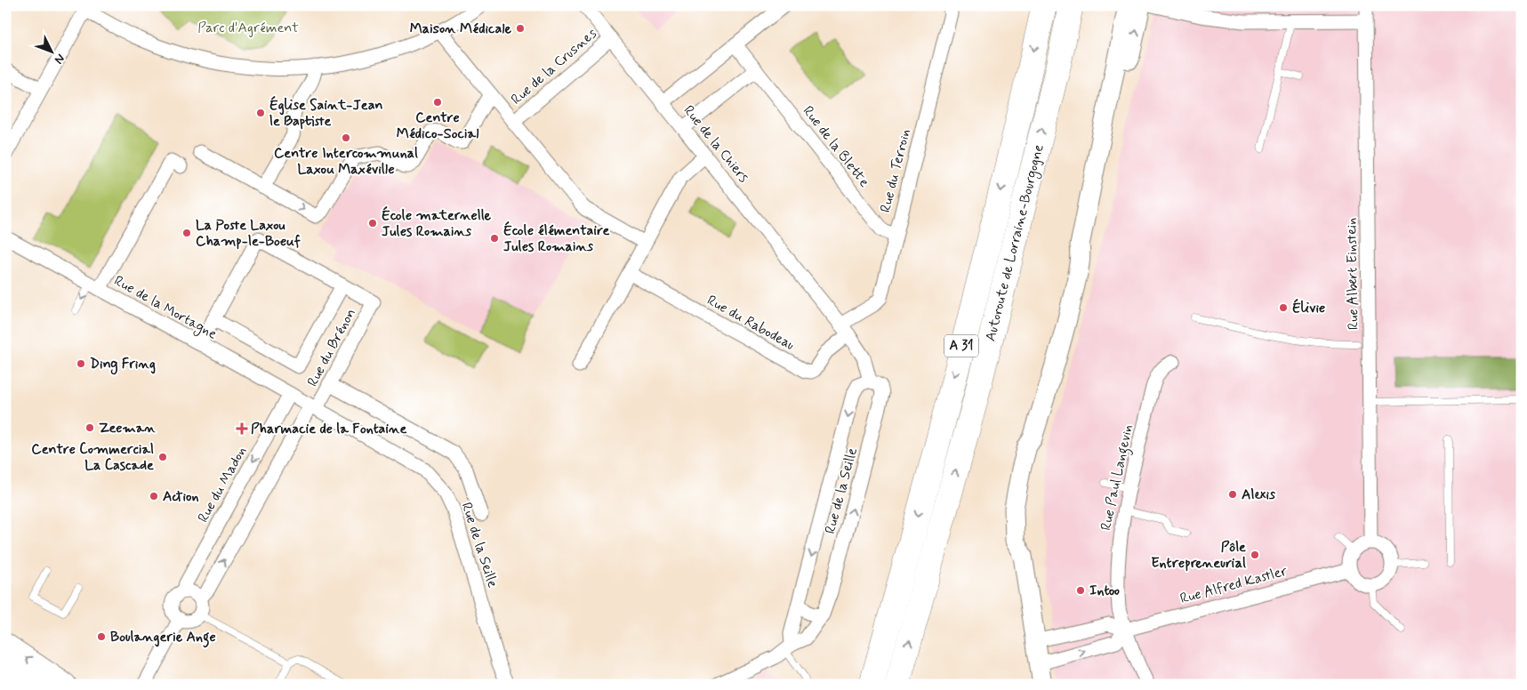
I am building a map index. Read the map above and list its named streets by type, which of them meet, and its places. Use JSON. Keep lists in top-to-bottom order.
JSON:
{
  "streets": {
    "highway": ["Autoroute de Lorraine-Bourgogne", "A 31"],
    "street": [
      "Rue de la Crusnes",
      "Rue de la Chiers",
      "Rue de la Blette",
      "Rue du Terroin",
      "Rue Albert Einstein",
      "Rue de la Mortagne",
      "Rue du Rabodeau",
      "Rue du Brénon",
      "Rue Paul Langevin",
      "Rue du Madon",
      "Rue de la Seille",
      "Rue Alfred Kastler"
    ]
  },
  "crossings": [
    ["Rue de la Crusnes", "Rue de la Chiers"],
    ["Rue de la Chiers", "Rue de la Seille"],
    ["Rue de la Blette", "Rue du Terroin"],
    ["Rue du Terroin", "Rue du Rabodeau"],
    ["Rue du Terroin", "Rue de la Seille"],
    ["Rue Albert Einstein", "Rue Alfred Kastler"],
    ["Rue de la Mortagne", "Rue du Brénon"],
    ["Rue de la Mortagne", "Rue du Madon"],
    ["Rue de la Mortagne", "Rue de la Seille"],
    ["Rue du Rabodeau", "Rue de la Seille"],
    ["Rue du Brénon", "Rue de la Seille"],
    ["Rue Paul Langevin", "Rue Alfred Kastler"]
  ],
  "parks": ["Parc d'Agrément"],
  "places": {
    "other": [
      "Maison Médicale",
      "Centre Médico-Social",
      "Église Saint-Jean le Baptiste",
      "Centre Intercommunal Laxou Maxéville",
      "École maternelle Jules Romains",
      "La Poste Laxou Champ-le-Boeuf",
      "École élémentaire Jules Romains",
      "Élivie",
      "Ding Fring",
      "Zeeman",
      "Centre Commercial La Cascade",
      "Alexis",
      "Action",
      "Pôle Entrepreneurial",
      "Intoo",
      "Boulangerie Ange"
    ],
    "health": ["Pharmacie de la Fontaine"]
  },
  "north": "bottom right"
}
